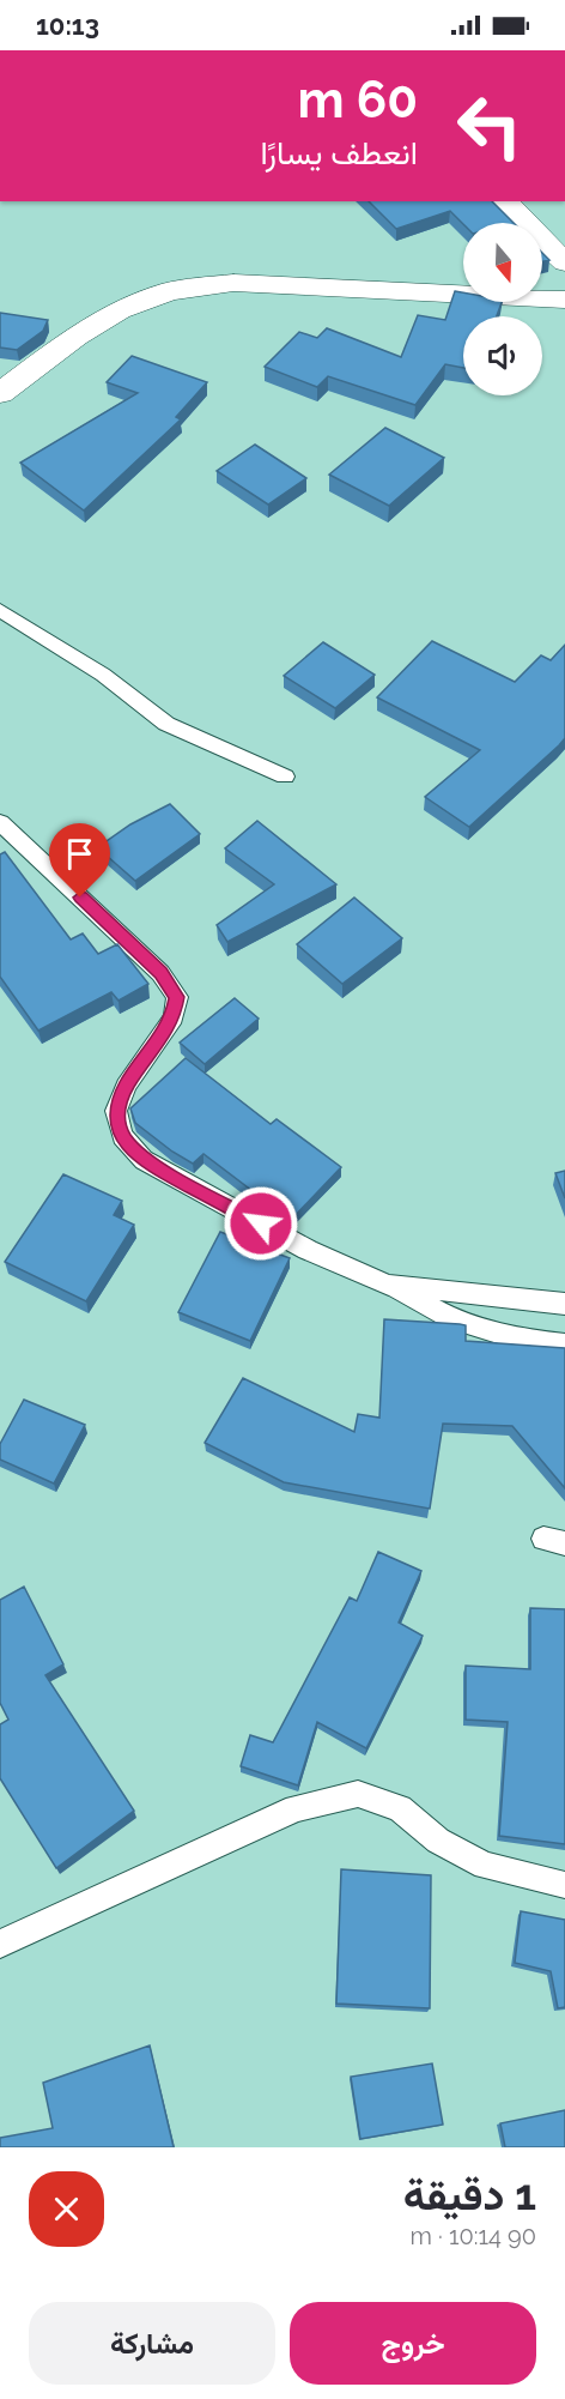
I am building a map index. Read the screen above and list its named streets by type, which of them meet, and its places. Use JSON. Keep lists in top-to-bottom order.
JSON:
{
  "north": "bottom",
  "page": {
    "status": "10:13",
    "turn": ["60 m", "انعطف يسارًا"],
    "heading": ["1 دقيقة", "90 m · 10:14"],
    "buttons": ["خروج", "مشاركة"]
  }
}
